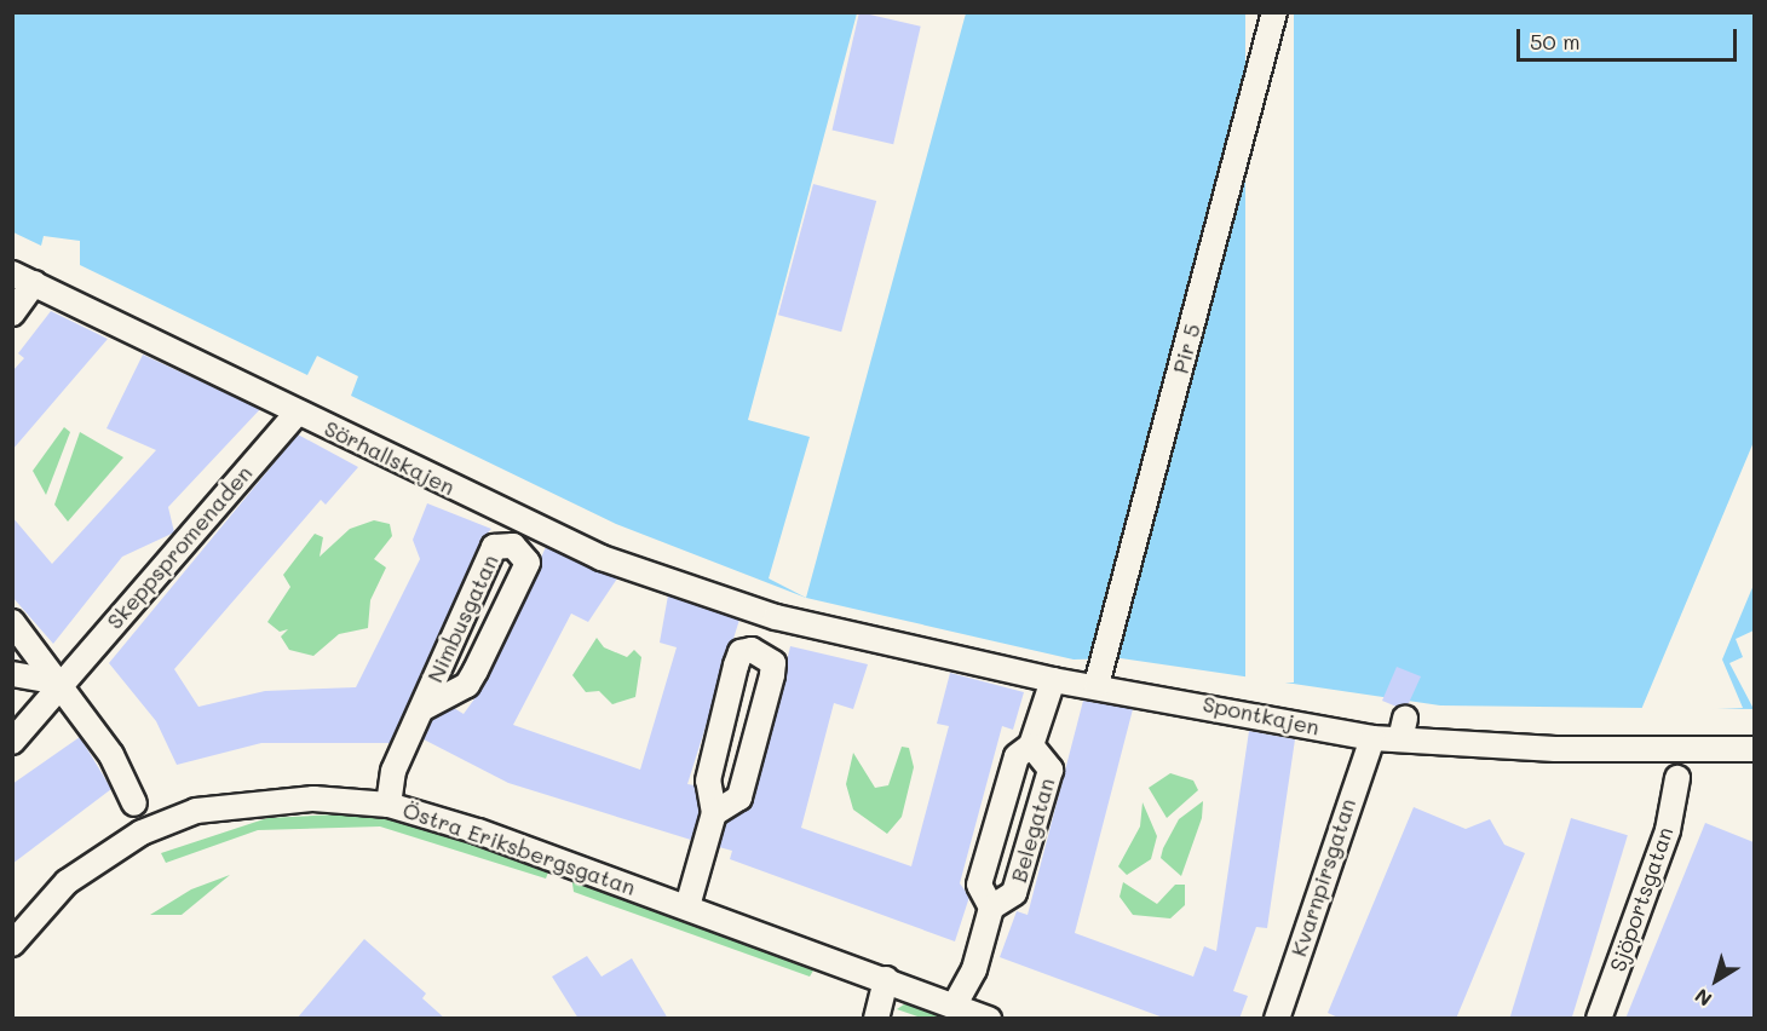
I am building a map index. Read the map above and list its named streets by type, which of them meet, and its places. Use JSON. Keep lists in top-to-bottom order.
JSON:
{
  "streets": {
    "street": [
      "Pir 5",
      "Sörhallskajen",
      "Skeppspromenaden",
      "Nimbusgatan",
      "Spontkajen",
      "Belegatan",
      "Östra Eriksbergsgatan",
      "Kvarnpirsgatan",
      "Sjöportsgatan"
    ]
  },
  "crossings": [
    ["Pir 5", "Spontkajen"],
    ["Sörhallskajen", "Skeppspromenaden"],
    ["Sörhallskajen", "Nimbusgatan"],
    ["Sörhallskajen", "Spontkajen"],
    ["Nimbusgatan", "Östra Eriksbergsgatan"],
    ["Spontkajen", "Belegatan"],
    ["Spontkajen", "Kvarnpirsgatan"],
    ["Belegatan", "Östra Eriksbergsgatan"]
  ],
  "scale_bar": "50 m",
  "north": "bottom left"
}
